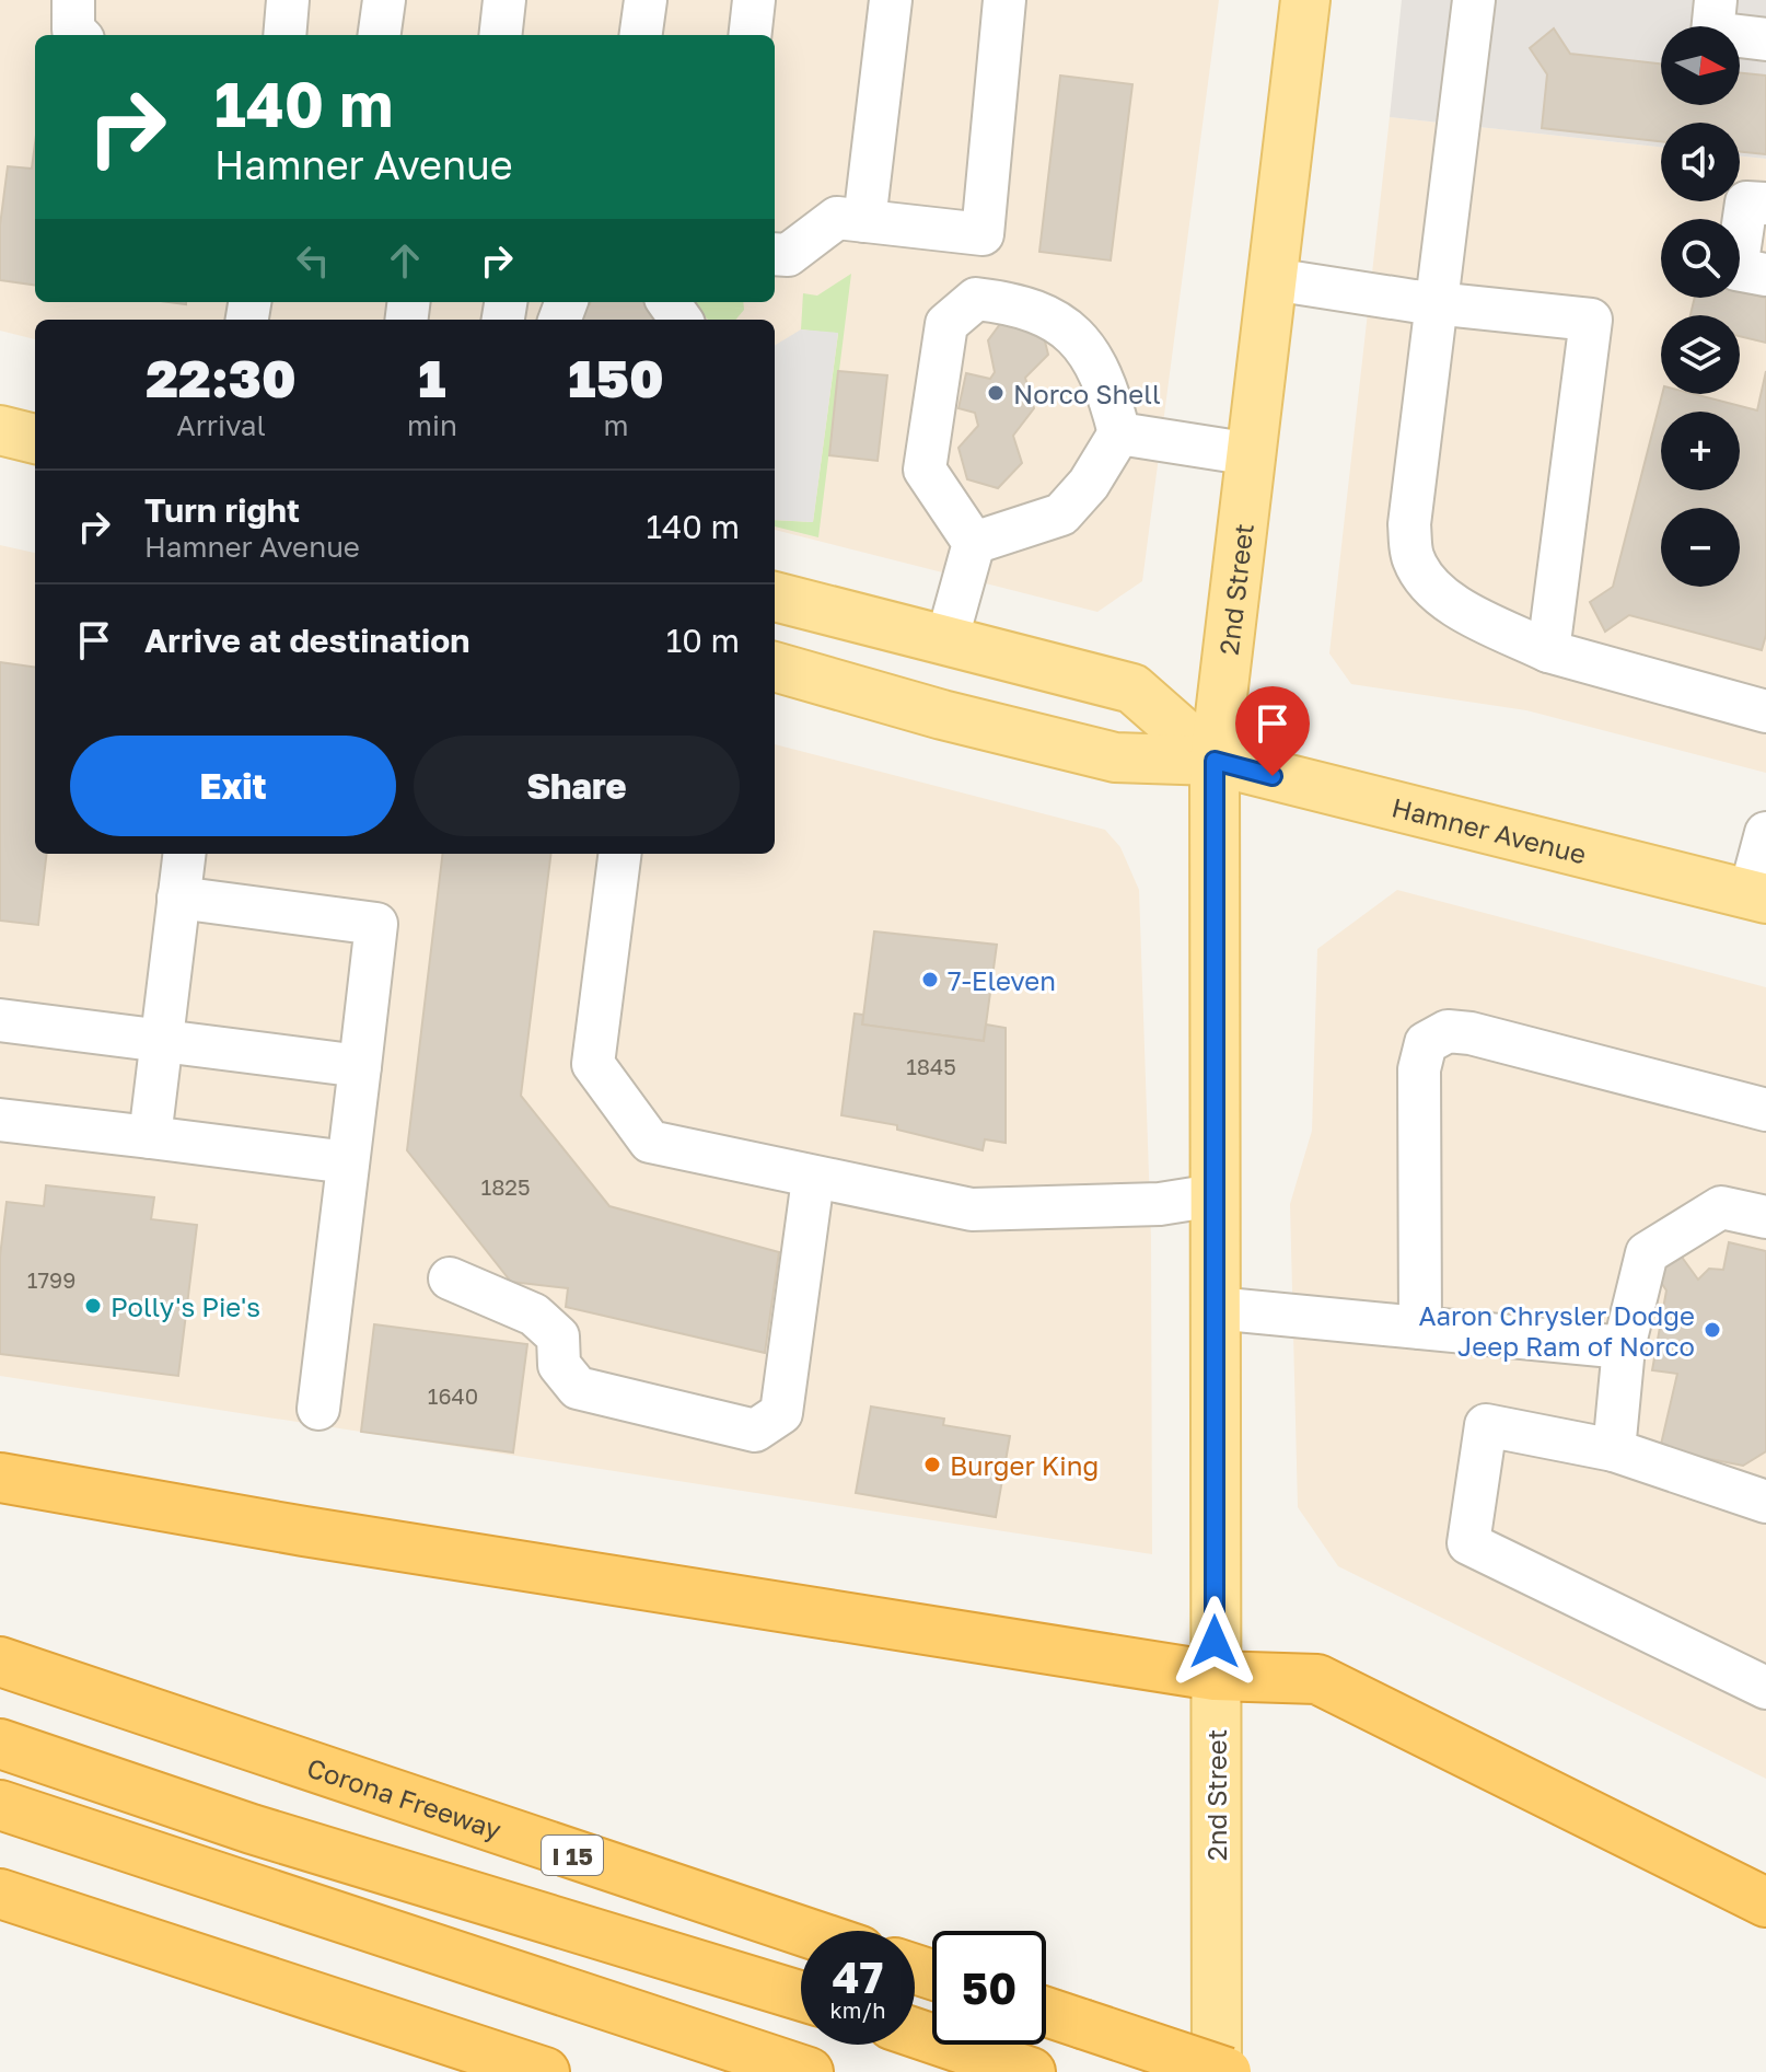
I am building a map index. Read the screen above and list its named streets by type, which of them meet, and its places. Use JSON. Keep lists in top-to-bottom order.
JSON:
{
  "streets": {
    "highway": ["Corona Freeway", "I 15"],
    "main road": ["2nd Street", "Hamner Avenue"]
  },
  "crossings": [
    ["2nd Street", "Hamner Avenue"]
  ],
  "places": [
    "Norco Shell",
    "7-Eleven",
    "Polly's Pie's",
    "Aaron Chrysler Dodge Jeep Ram of Norco",
    "Burger King"
  ],
  "house_numbers": [
    "1845",
    "1825",
    "1799",
    "1640"
  ],
  "north": "right",
  "page": {
    "map_buttons": ["+", "−"],
    "turn": ["140 m", "Hamner Avenue"],
    "eta": [
      "22:30",
      "Arrival",
      "1",
      "min",
      "150",
      "m"
    ],
    "list": [
      {
        "name": "Turn right",
        "note": "Hamner Avenue",
        "value": "140 m"
      },
      {
        "name": "Arrive at destination",
        "value": "10 m"
      }
    ],
    "buttons": ["Exit", "Share"],
    "speed": "47 km/h",
    "limit": "50"
  }
}
